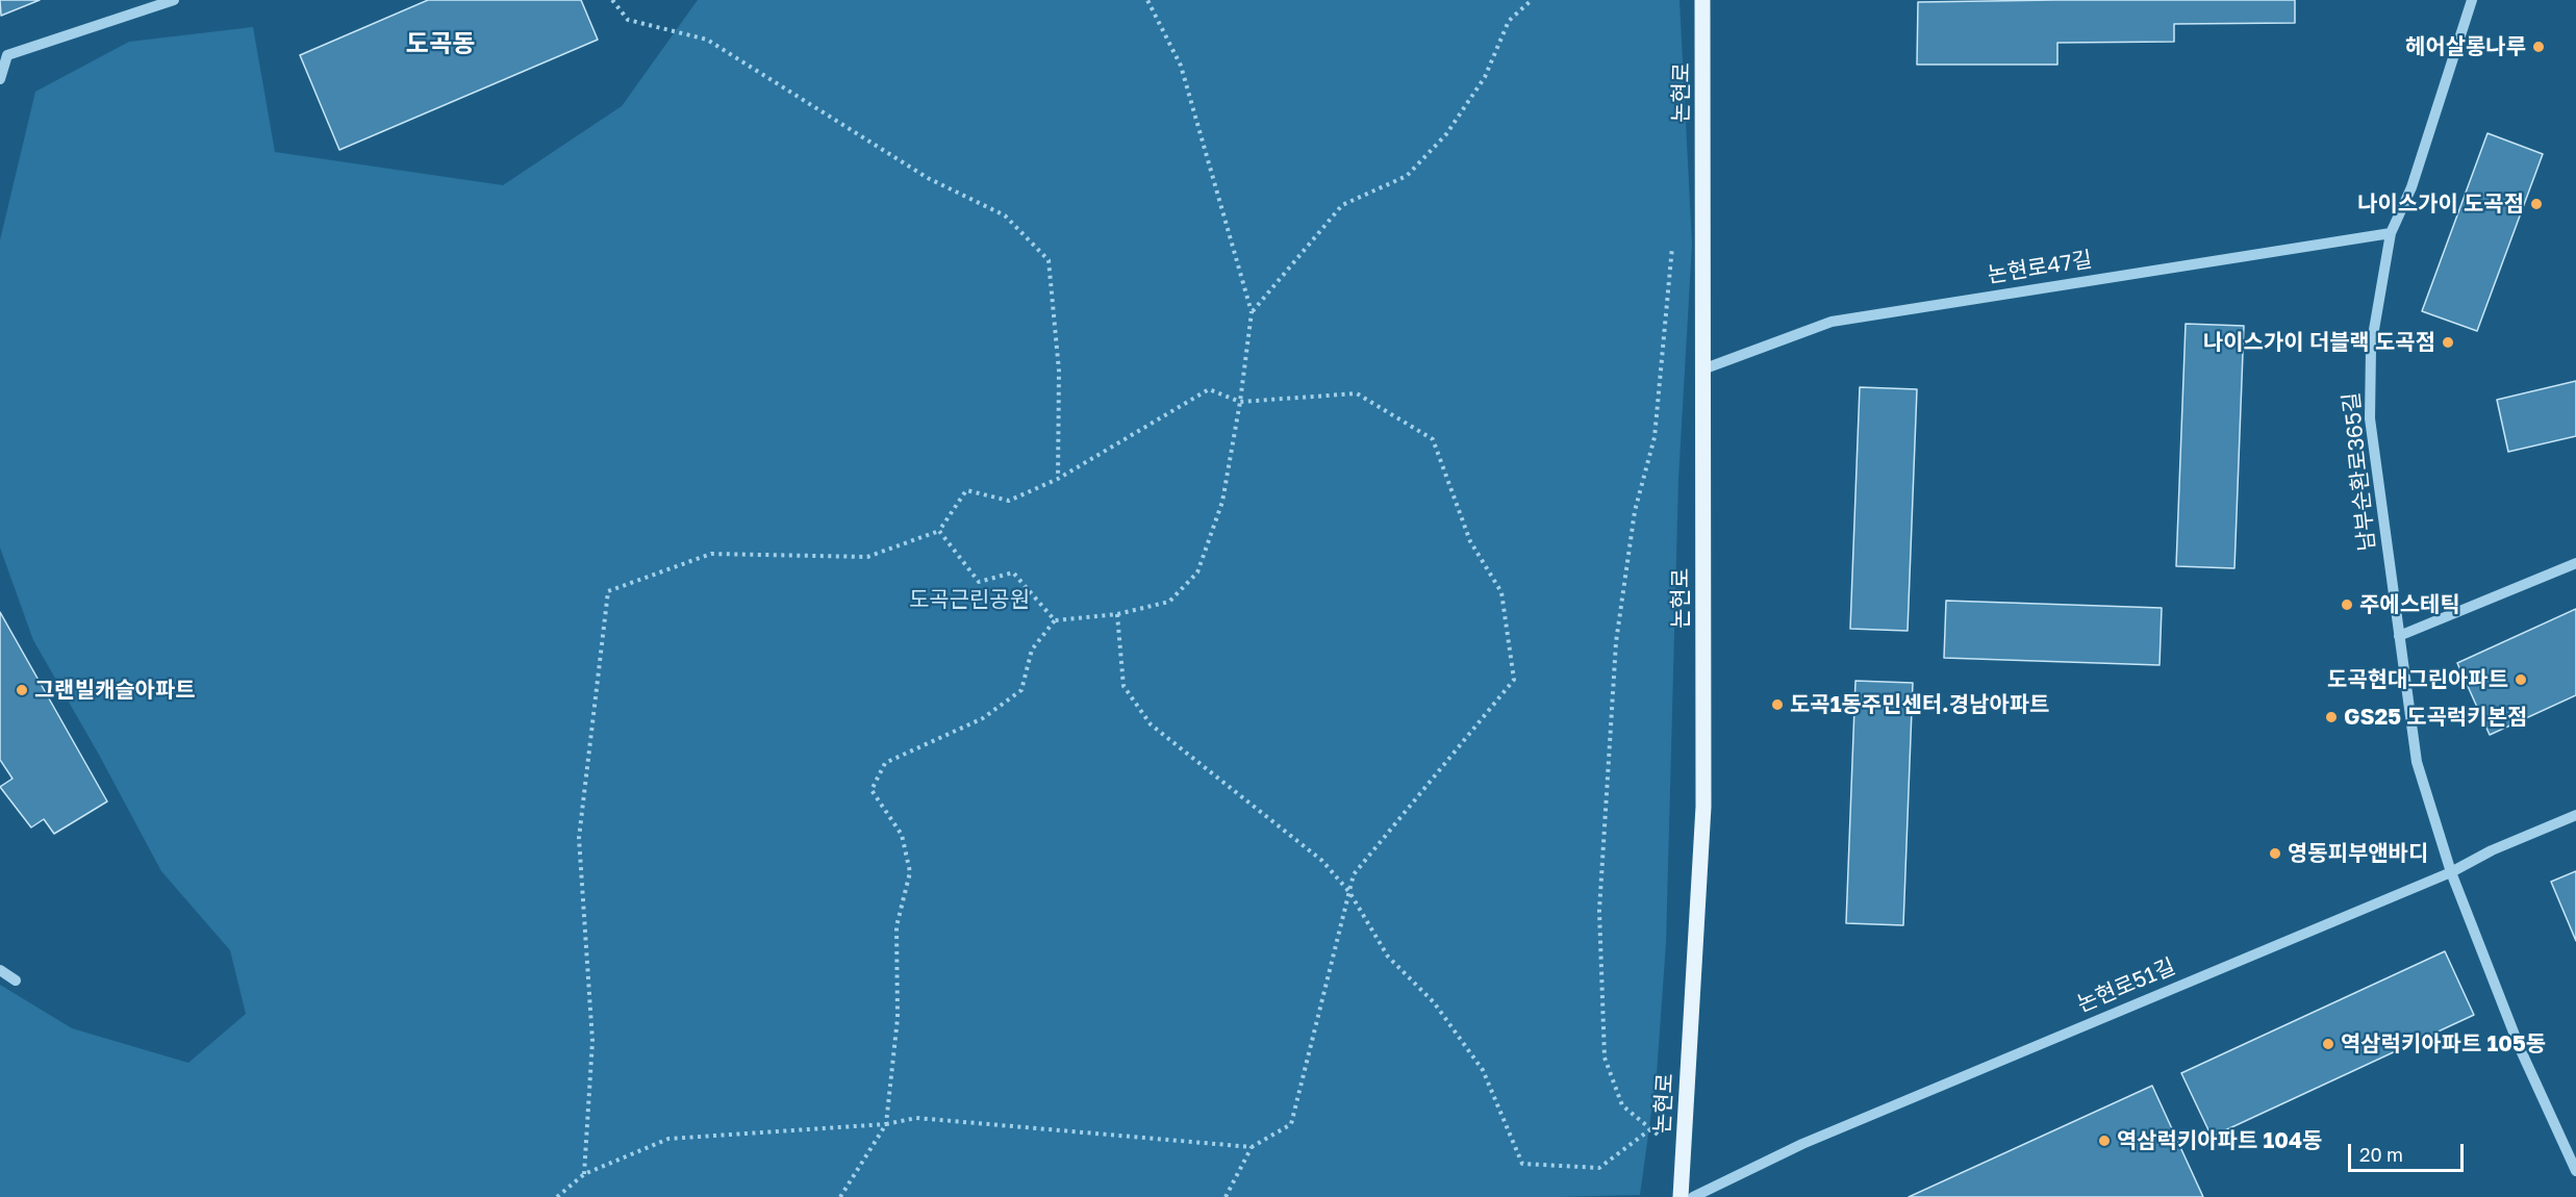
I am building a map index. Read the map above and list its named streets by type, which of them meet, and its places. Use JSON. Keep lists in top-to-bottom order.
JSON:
{
  "streets": {
    "main road": ["논현로"],
    "street": ["논현로47길", "남부순환로365길", "논현로51길"]
  },
  "crossings": [
    ["논현로", "논현로47길"],
    ["논현로47길", "남부순환로365길"],
    ["남부순환로365길", "논현로51길"]
  ],
  "districts": ["도곡동"],
  "parks": ["도곡근린공원"],
  "places": [
    "헤어살롱나루",
    "나이스가이 도곡점",
    "나이스가이 더블랙 도곡점",
    "주에스테틱",
    "도곡현대그린아파트",
    "그랜빌캐슬아파트",
    "도곡1동주민센터.경남아파트",
    "GS25 도곡럭키본점",
    "영동피부앤바디",
    "역삼럭키아파트 105동",
    "역삼럭키아파트 104동"
  ],
  "scale_bar": "20 m"
}
